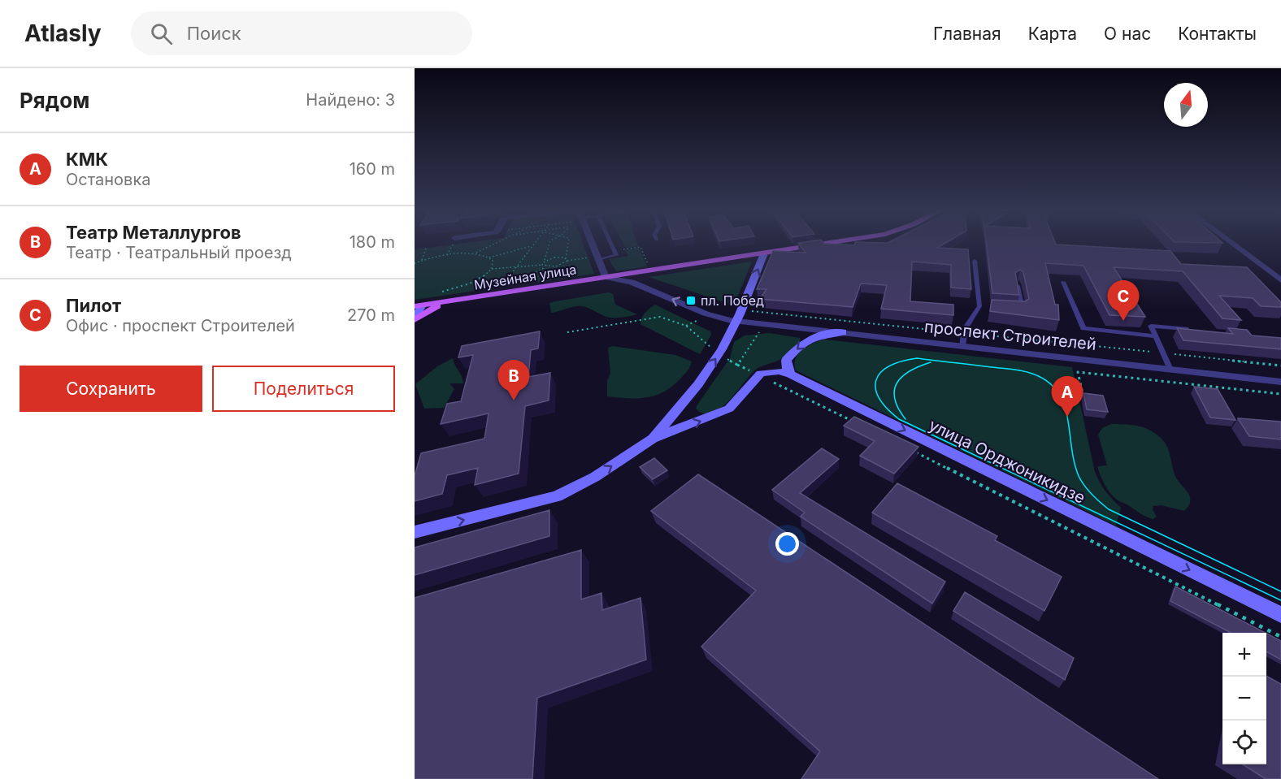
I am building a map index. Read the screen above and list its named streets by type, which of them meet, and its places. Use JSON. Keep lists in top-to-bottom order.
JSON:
{
  "streets": {
    "main road": ["Музейная улица", "улица Орджоникидзе"],
    "street": ["проспект Строителей"]
  },
  "crossings": [
    ["Музейная улица", "проспект Строителей"]
  ],
  "one_way": ["улица Орджоникидзе"],
  "places": {
    "transit": ["пл. Побед"]
  },
  "north": "top",
  "page": {
    "header": "Atlasly",
    "search": "Поиск",
    "nav": [
      "Главная",
      "Карта",
      "О нас",
      "Контакты"
    ],
    "heading": ["Рядом", "Найдено: 3"],
    "list": [
      {
        "mark": "A",
        "name": "КМК",
        "note": "Остановка",
        "value": "160 m"
      },
      {
        "mark": "B",
        "name": "Театр Металлургов",
        "note": "Театр · Театральный проезд",
        "value": "180 m"
      },
      {
        "mark": "C",
        "name": "Пилот",
        "note": "Офис · проспект Строителей",
        "value": "270 m"
      }
    ],
    "pins": ["C", "B", "A"],
    "buttons": ["Сохранить", "Поделиться"],
    "map_buttons": ["+", "−"]
  }
}
